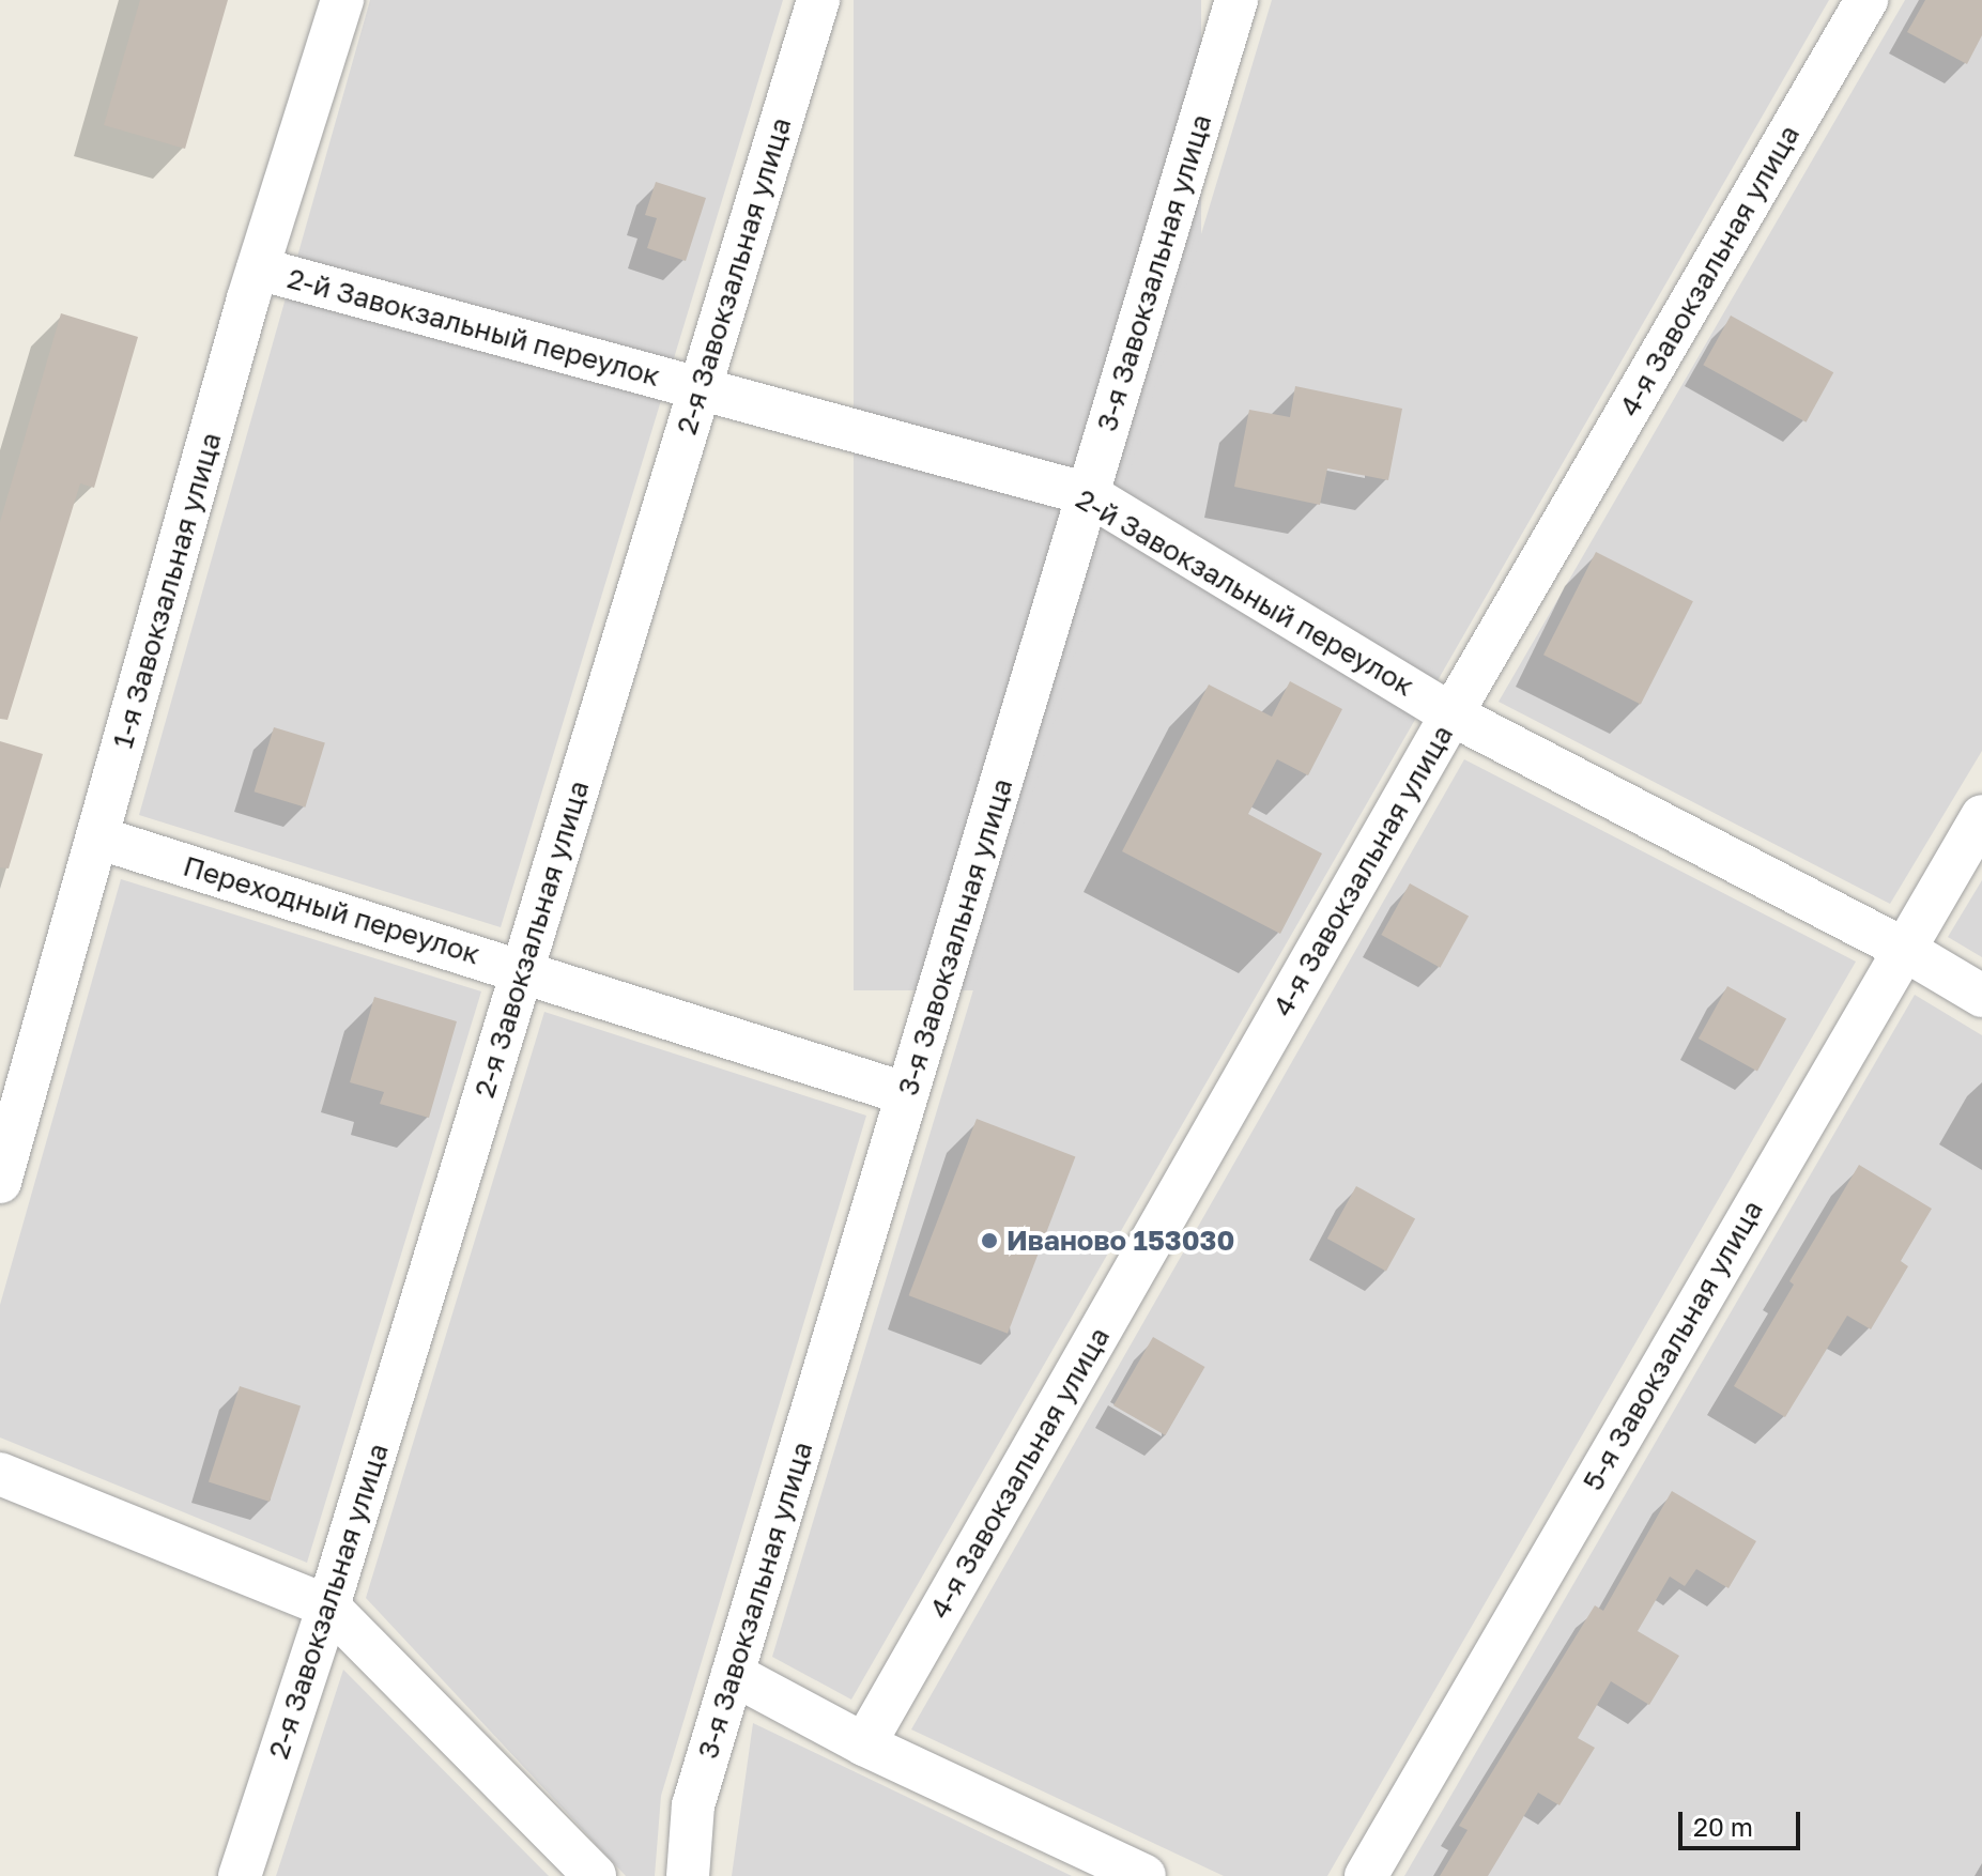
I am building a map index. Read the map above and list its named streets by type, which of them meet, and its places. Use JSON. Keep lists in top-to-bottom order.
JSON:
{
  "streets": {
    "street": [
      "4-я Завокзальная улица",
      "3-я Завокзальная улица",
      "2-я Завокзальная улица",
      "2-й Завокзальный переулок",
      "1-я Завокзальная улица",
      "Переходный переулок",
      "5-я Завокзальная улица"
    ]
  },
  "crossings": [
    ["4-я Завокзальная улица", "2-й Завокзальный переулок"],
    ["3-я Завокзальная улица", "2-й Завокзальный переулок"],
    ["3-я Завокзальная улица", "Переходный переулок"],
    ["2-я Завокзальная улица", "2-й Завокзальный переулок"],
    ["2-я Завокзальная улица", "Переходный переулок"],
    ["2-й Завокзальный переулок", "1-я Завокзальная улица"],
    ["2-й Завокзальный переулок", "5-я Завокзальная улица"],
    ["1-я Завокзальная улица", "Переходный переулок"]
  ],
  "places": ["Иваново 153030"],
  "scale_bar": "20 m"
}
